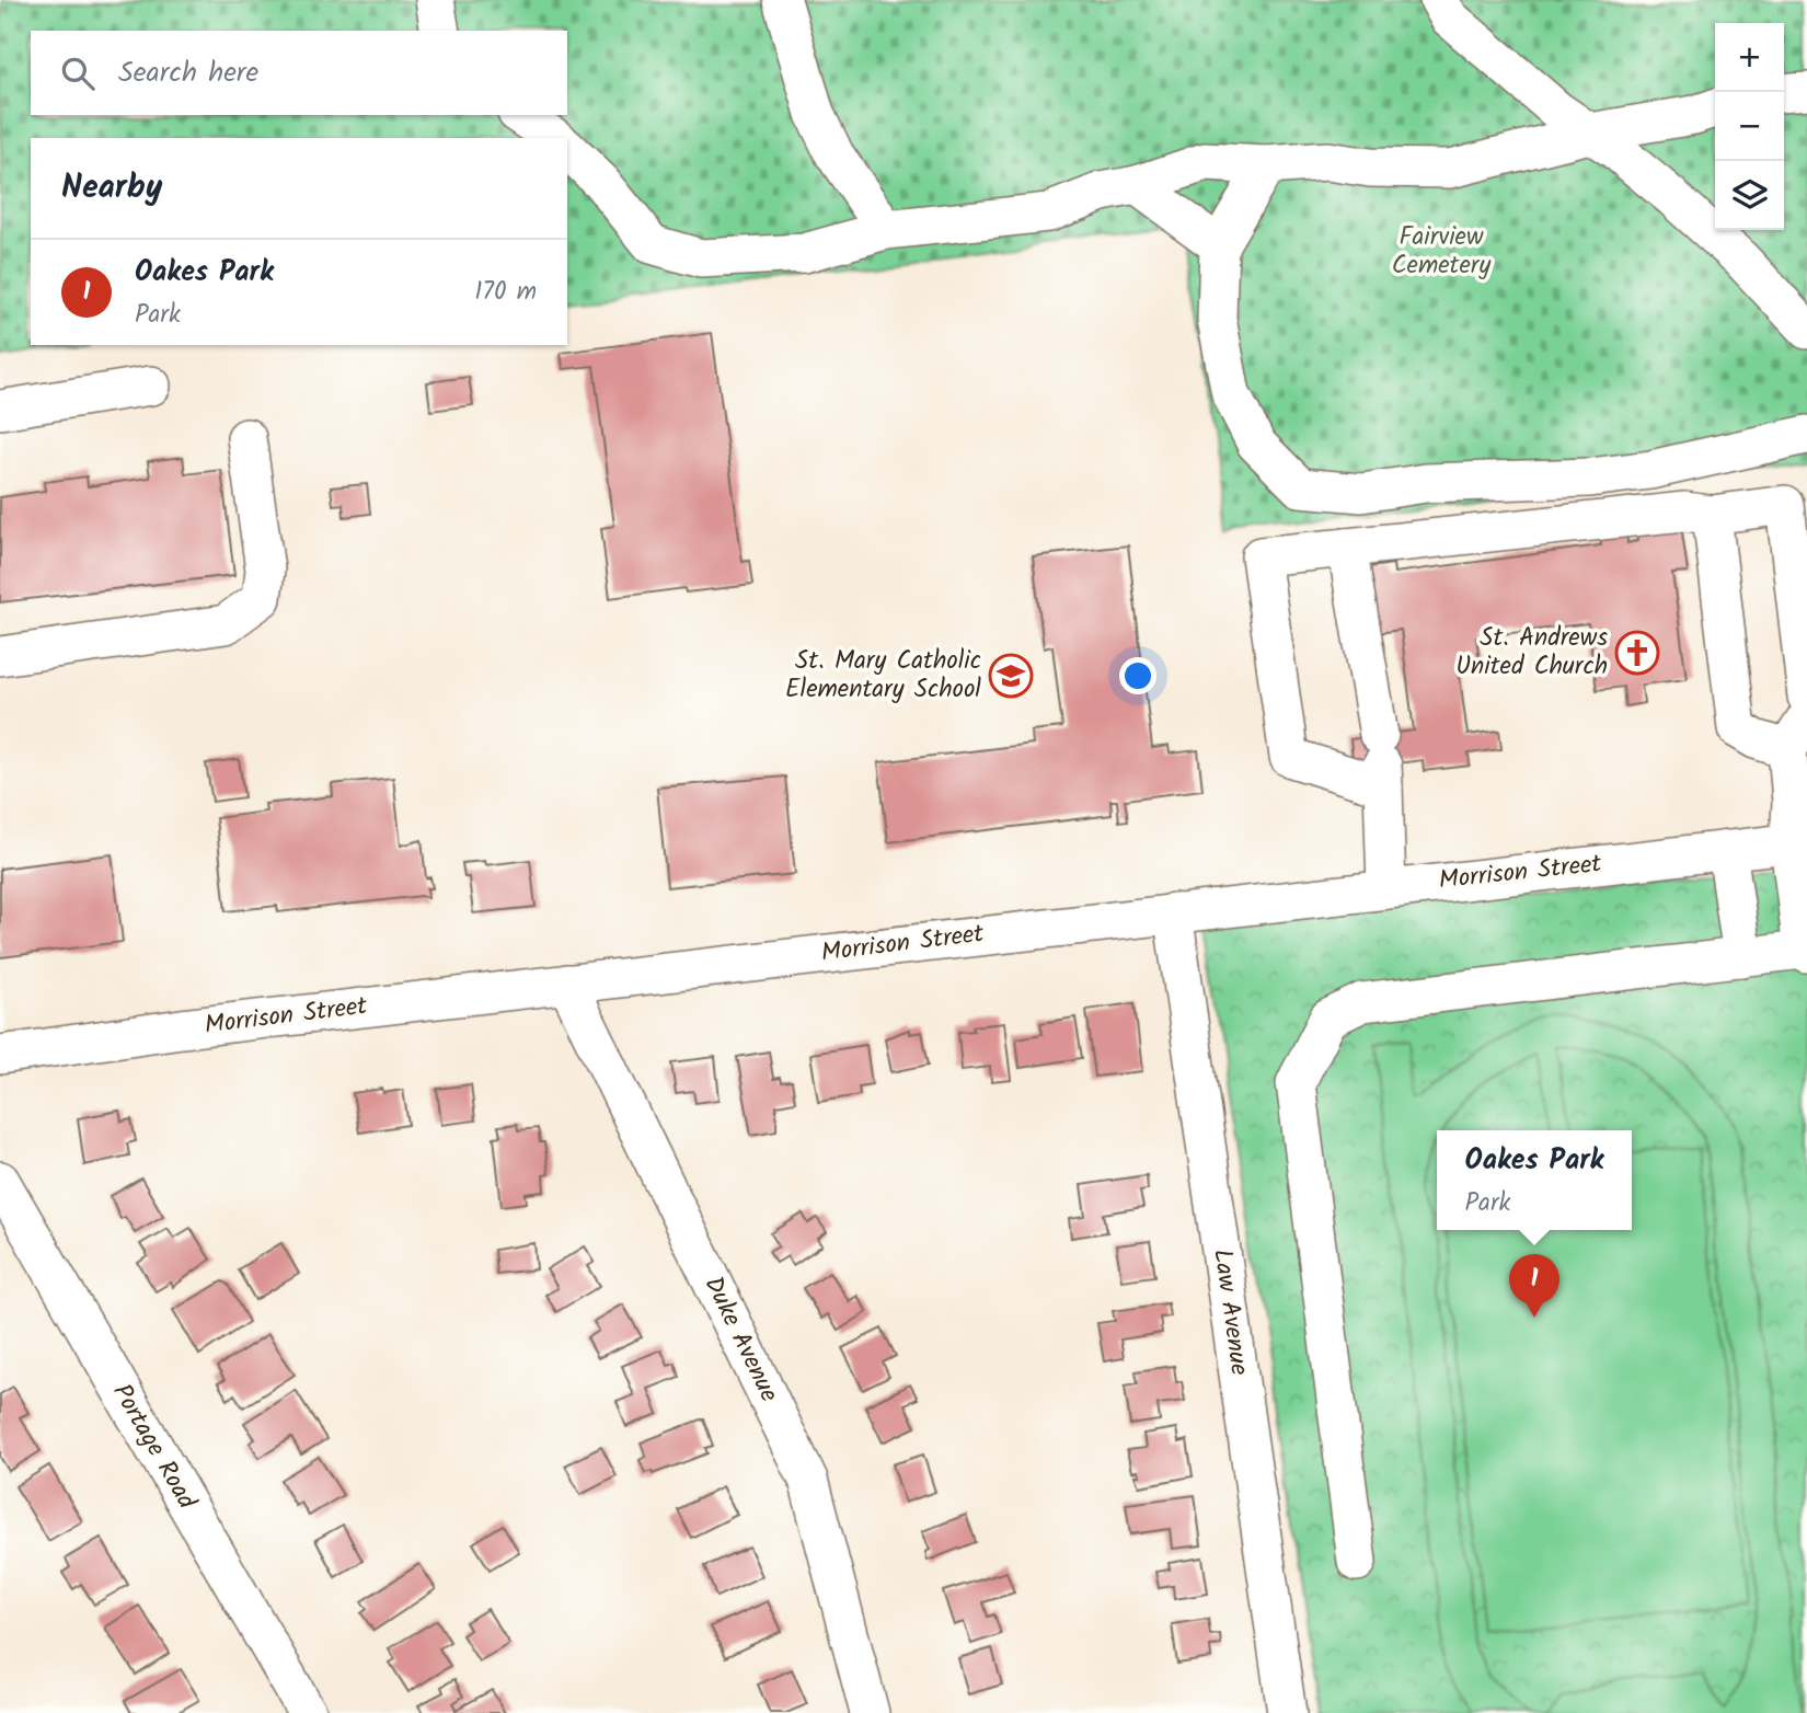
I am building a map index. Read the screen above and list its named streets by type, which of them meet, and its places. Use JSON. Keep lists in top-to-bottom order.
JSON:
{
  "streets": {
    "street": [
      "Morrison Street",
      "Law Avenue",
      "Duke Avenue",
      "Portage Road"
    ]
  },
  "crossings": [
    ["Morrison Street", "Law Avenue"],
    ["Morrison Street", "Duke Avenue"]
  ],
  "parks": ["Fairview Cemetery"],
  "places": {
    "church": ["St. Andrews United Church"],
    "school or university": ["St. Mary Catholic Elementary School"]
  },
  "page": {
    "map_buttons": ["+", "−"],
    "search": "Search here",
    "heading": "Nearby",
    "list": [
      {
        "mark": "1",
        "name": "Oakes Park",
        "note": "Park",
        "value": "170 m"
      }
    ],
    "popup": ["Oakes Park", "Park"],
    "pins": "1"
  }
}
